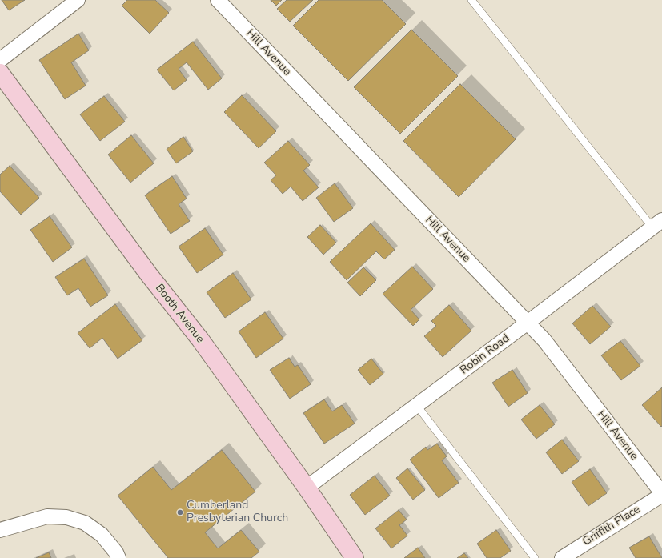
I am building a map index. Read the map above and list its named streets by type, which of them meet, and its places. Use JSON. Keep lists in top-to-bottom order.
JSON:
{
  "streets": {
    "street": [
      "Hill Avenue",
      "Booth Avenue",
      "Robin Road",
      "Griffith Place"
    ]
  },
  "crossings": [
    ["Hill Avenue", "Robin Road"],
    ["Hill Avenue", "Griffith Place"],
    ["Booth Avenue", "Robin Road"]
  ],
  "places": ["Cumberland Presbyterian Church"]
}
